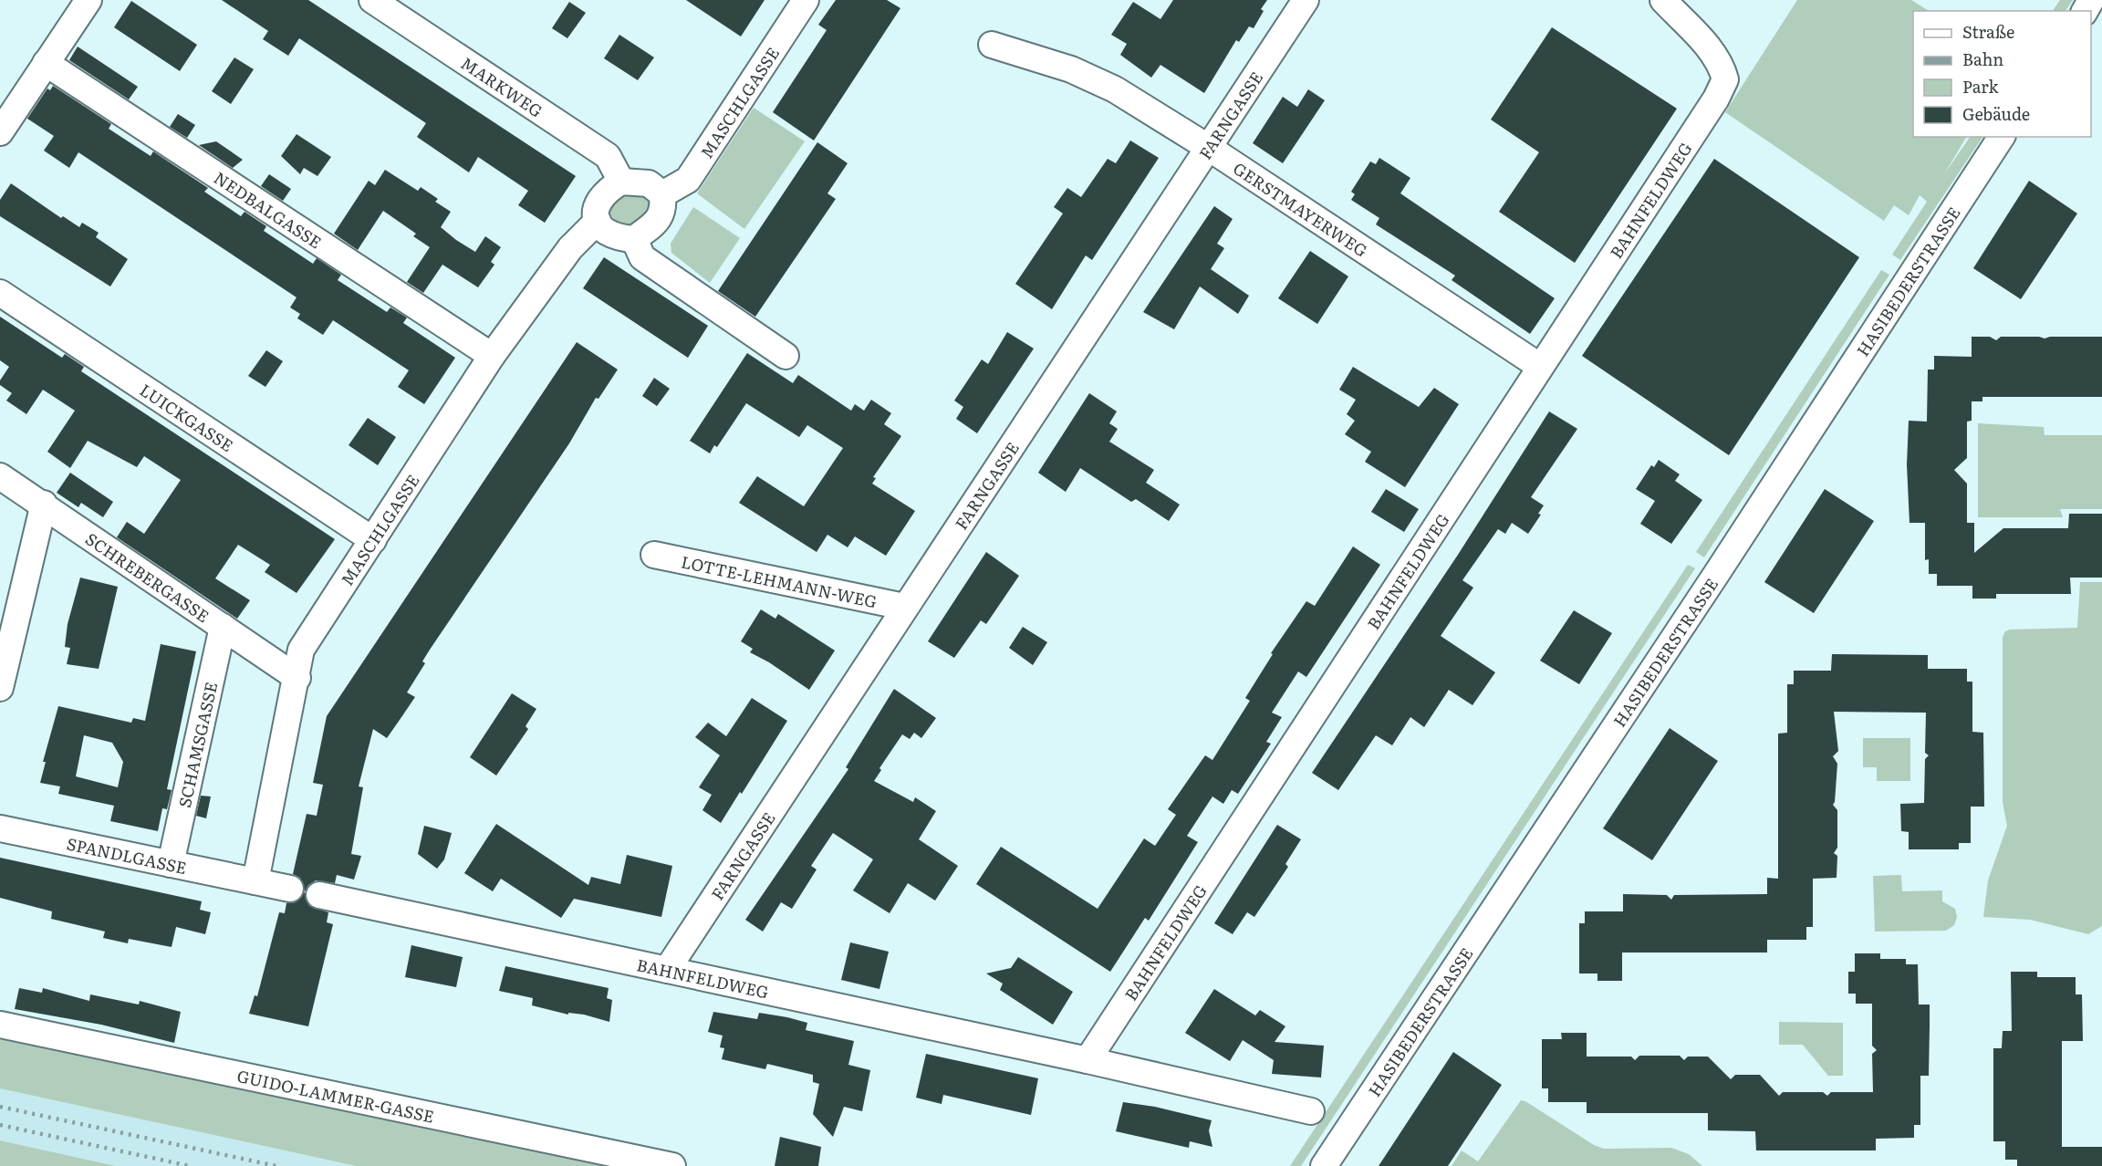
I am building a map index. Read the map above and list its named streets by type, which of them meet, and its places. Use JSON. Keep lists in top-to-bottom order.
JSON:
{
  "streets": {
    "street": [
      "MARKWEG",
      "MASCHLGASSE",
      "FARNGASSE",
      "BAHNFELDWEG",
      "NEDBALGASSE",
      "GERSTMAYERWEG",
      "HASIBEDERSTRASSE",
      "LUICKGASSE",
      "SCHREBERGASSE",
      "LOTTE-LEHMANN-WEG",
      "SCHAMSGASSE",
      "SPANDLGASSE",
      "GUIDO-LAMMER-GASSE"
    ]
  },
  "crossings": [
    ["MARKWEG", "MASCHLGASSE"],
    ["MASCHLGASSE", "NEDBALGASSE"],
    ["MASCHLGASSE", "LUICKGASSE"],
    ["MASCHLGASSE", "SCHREBERGASSE"],
    ["MASCHLGASSE", "SPANDLGASSE"],
    ["FARNGASSE", "BAHNFELDWEG"],
    ["FARNGASSE", "GERSTMAYERWEG"],
    ["FARNGASSE", "LOTTE-LEHMANN-WEG"],
    ["BAHNFELDWEG", "GERSTMAYERWEG"],
    ["SCHREBERGASSE", "SCHAMSGASSE"],
    ["SCHAMSGASSE", "SPANDLGASSE"]
  ],
  "legend": [
    "Straße",
    "Bahn",
    "Park",
    "Gebäude"
  ]
}
